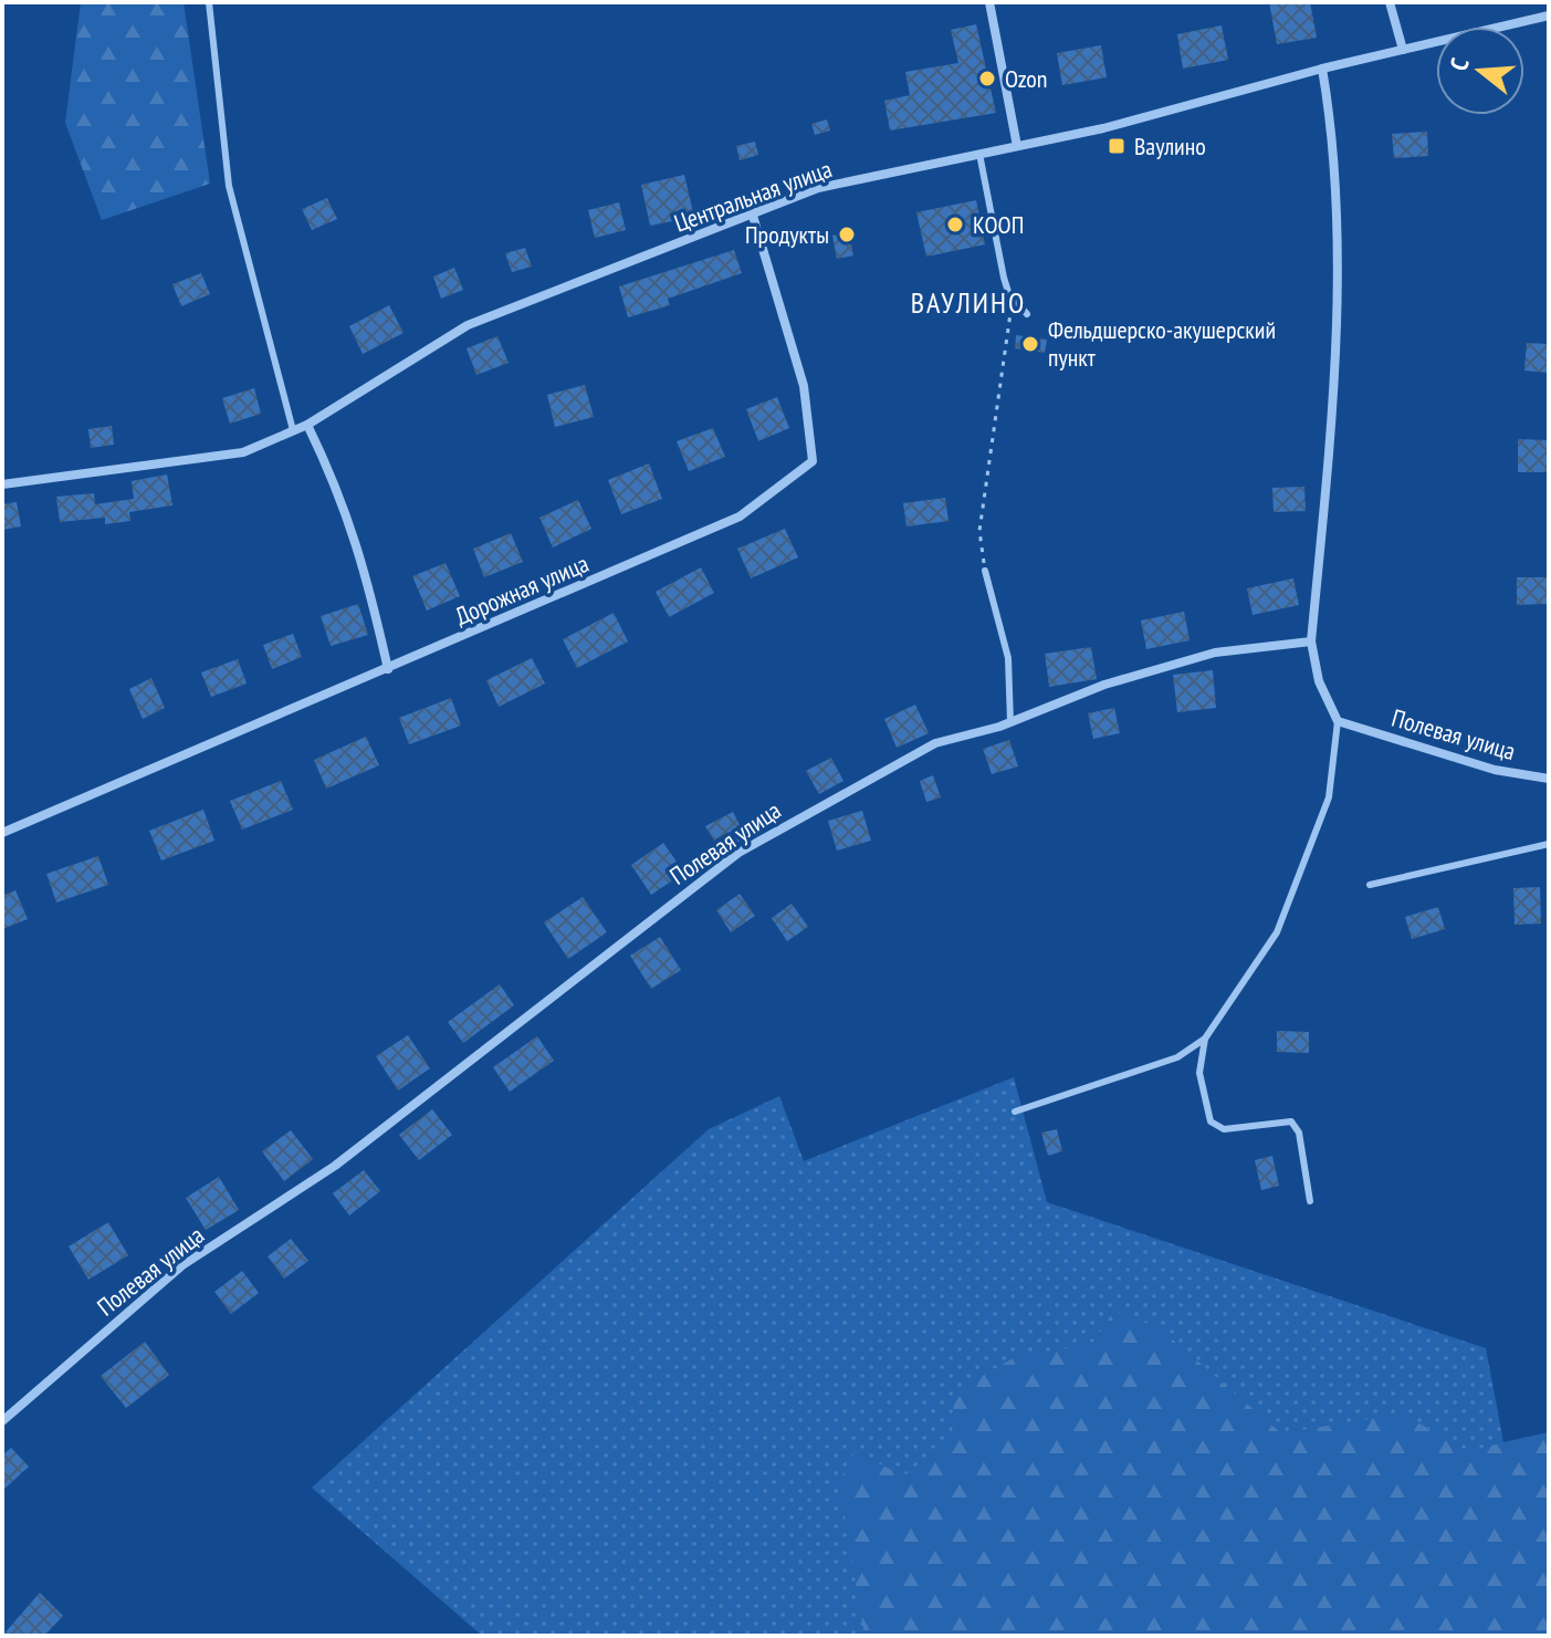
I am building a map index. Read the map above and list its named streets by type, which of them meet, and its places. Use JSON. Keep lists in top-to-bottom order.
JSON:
{
  "streets": {
    "street": ["Центральная улица", "Дорожная улица", "Полевая улица"]
  },
  "crossings": [
    ["Центральная улица", "Дорожная улица"]
  ],
  "districts": ["ВАУЛИНО"],
  "places": {
    "other": [
      "Ozon",
      "КООП",
      "Продукты",
      "Фельдшерско-акушерский пункт"
    ],
    "transit": ["Ваулино"]
  },
  "north": "left"
}
